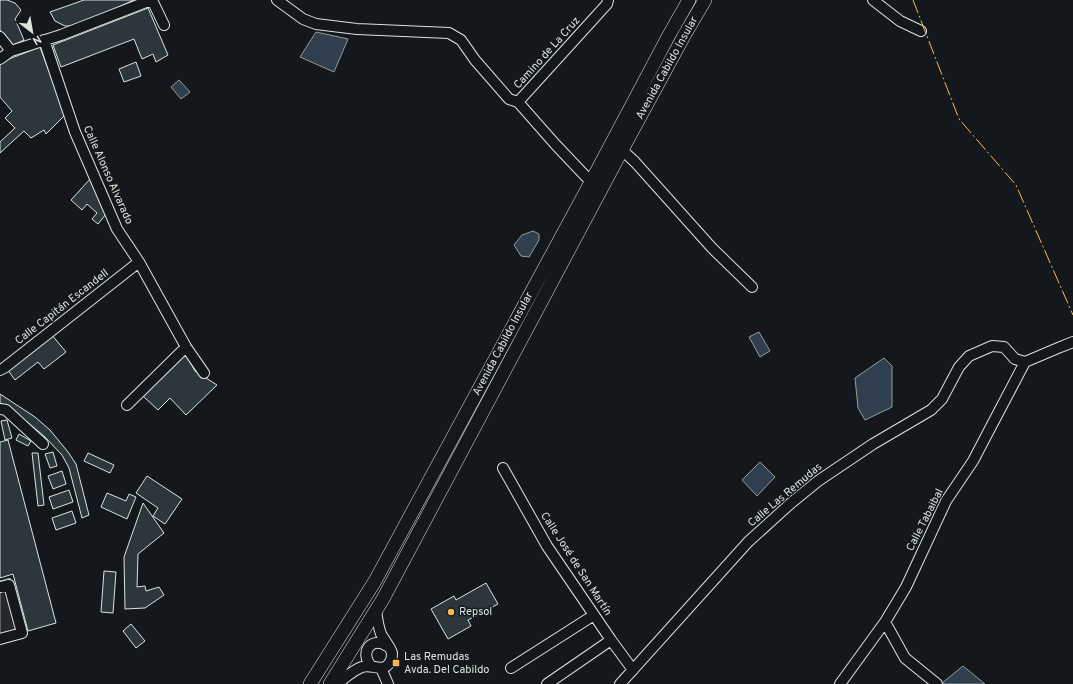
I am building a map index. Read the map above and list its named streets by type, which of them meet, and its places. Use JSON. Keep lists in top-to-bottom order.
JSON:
{
  "streets": {
    "main road": ["Avenida Cabildo Insular"],
    "street": [
      "Camino de La Cruz",
      "Calle Alonso Alvarado",
      "Calle Capitán Escandell",
      "Calle Las Remudas",
      "Calle Tabaibal",
      "Calle José de San Martín"
    ]
  },
  "crossings": [
    ["Calle Alonso Alvarado", "Calle Capitán Escandell"],
    ["Calle Las Remudas", "Calle Tabaibal"],
    ["Calle Las Remudas", "Calle José de San Martín"]
  ],
  "places": {
    "other": ["Repsol"],
    "transit": ["Las Remudas Avda. Del Cabildo"]
  },
  "north": "bottom right"
}
